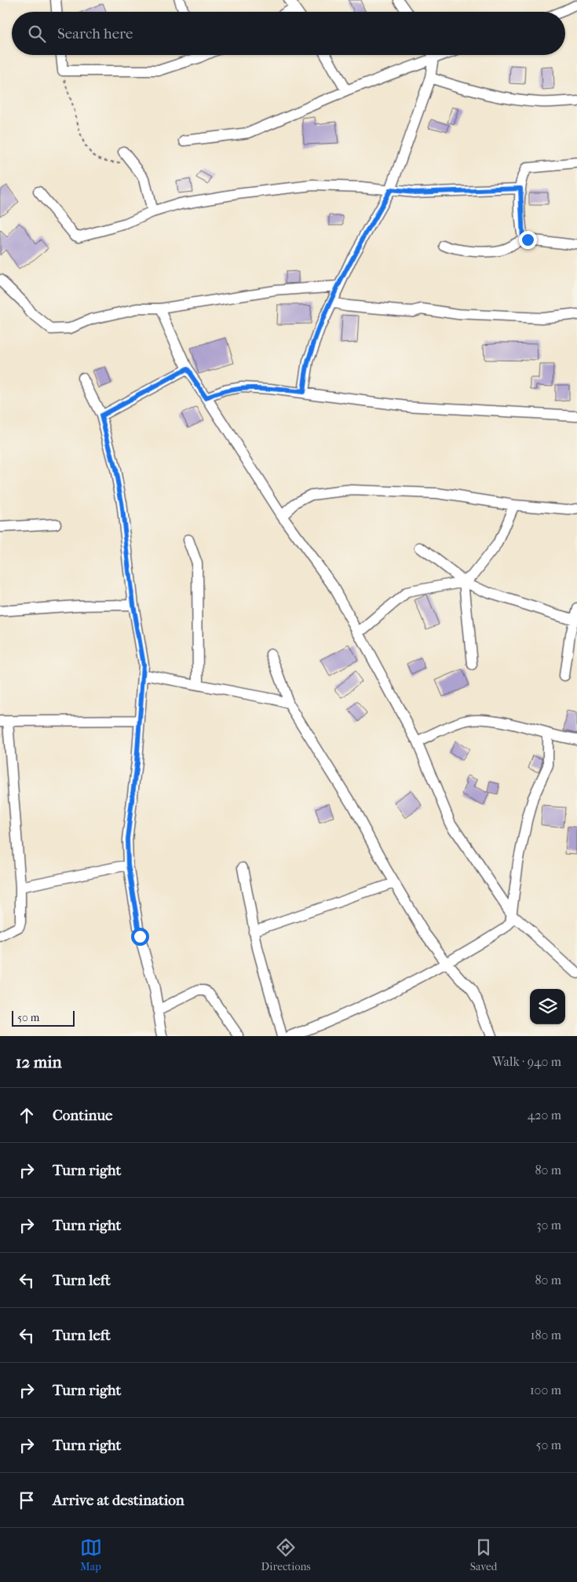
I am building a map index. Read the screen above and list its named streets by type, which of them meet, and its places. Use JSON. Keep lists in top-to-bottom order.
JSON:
{
  "scale_bar": "50 m",
  "page": {
    "search": "Search here",
    "scale": "50 m",
    "heading": ["12 min", "Walk · 940 m"],
    "list": [
      ["Continue", "420 m"],
      ["Turn right", "80 m"],
      ["Turn right", "30 m"],
      ["Turn left", "80 m"],
      ["Turn left", "180 m"],
      ["Turn right", "100 m"],
      ["Turn right", "50 m"],
      "Arrive at destination"
    ],
    "nav": ["Map", "Directions", "Saved"]
  }
}
